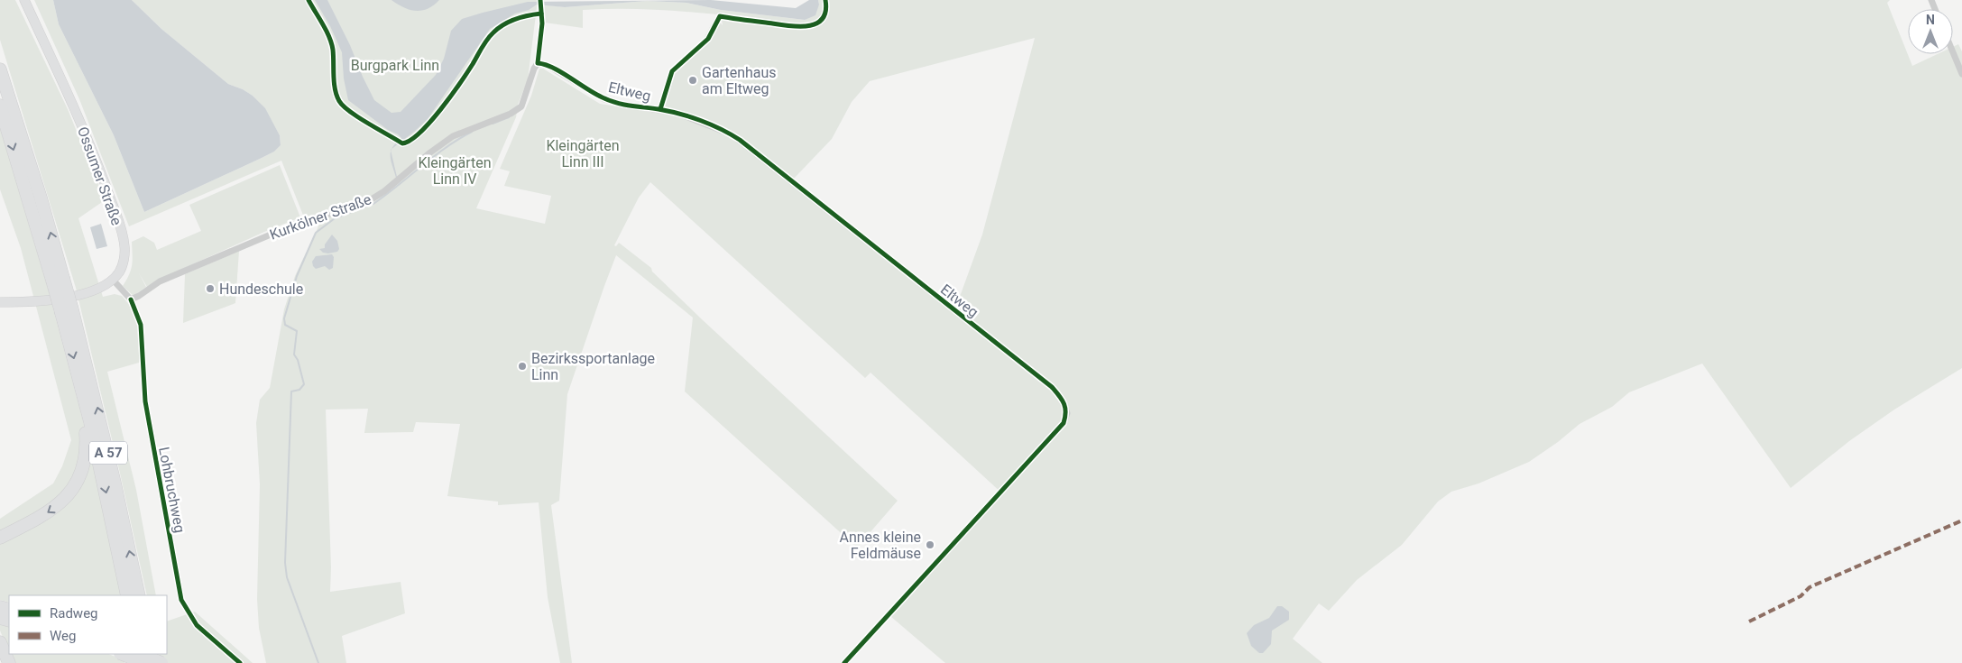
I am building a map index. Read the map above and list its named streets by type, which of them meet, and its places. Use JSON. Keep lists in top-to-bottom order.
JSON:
{
  "streets": {
    "highway": ["A 57"],
    "main road": ["Ossumer Straße"],
    "street": ["Eltweg", "Kurkölner Straße", "Lohbruchweg"]
  },
  "crossings": [
    ["Eltweg", "Kurkölner Straße"],
    ["Kurkölner Straße", "Lohbruchweg"]
  ],
  "parks": ["Burgpark Linn", "Kleingärten Linn III", "Kleingärten Linn IV"],
  "places": [
    "Gartenhaus am Eltweg",
    "Hundeschule",
    "Bezirkssportanlage Linn",
    "Annes kleine Feldmäuse"
  ],
  "legend": ["Radweg", "Weg"],
  "north": "top"
}
